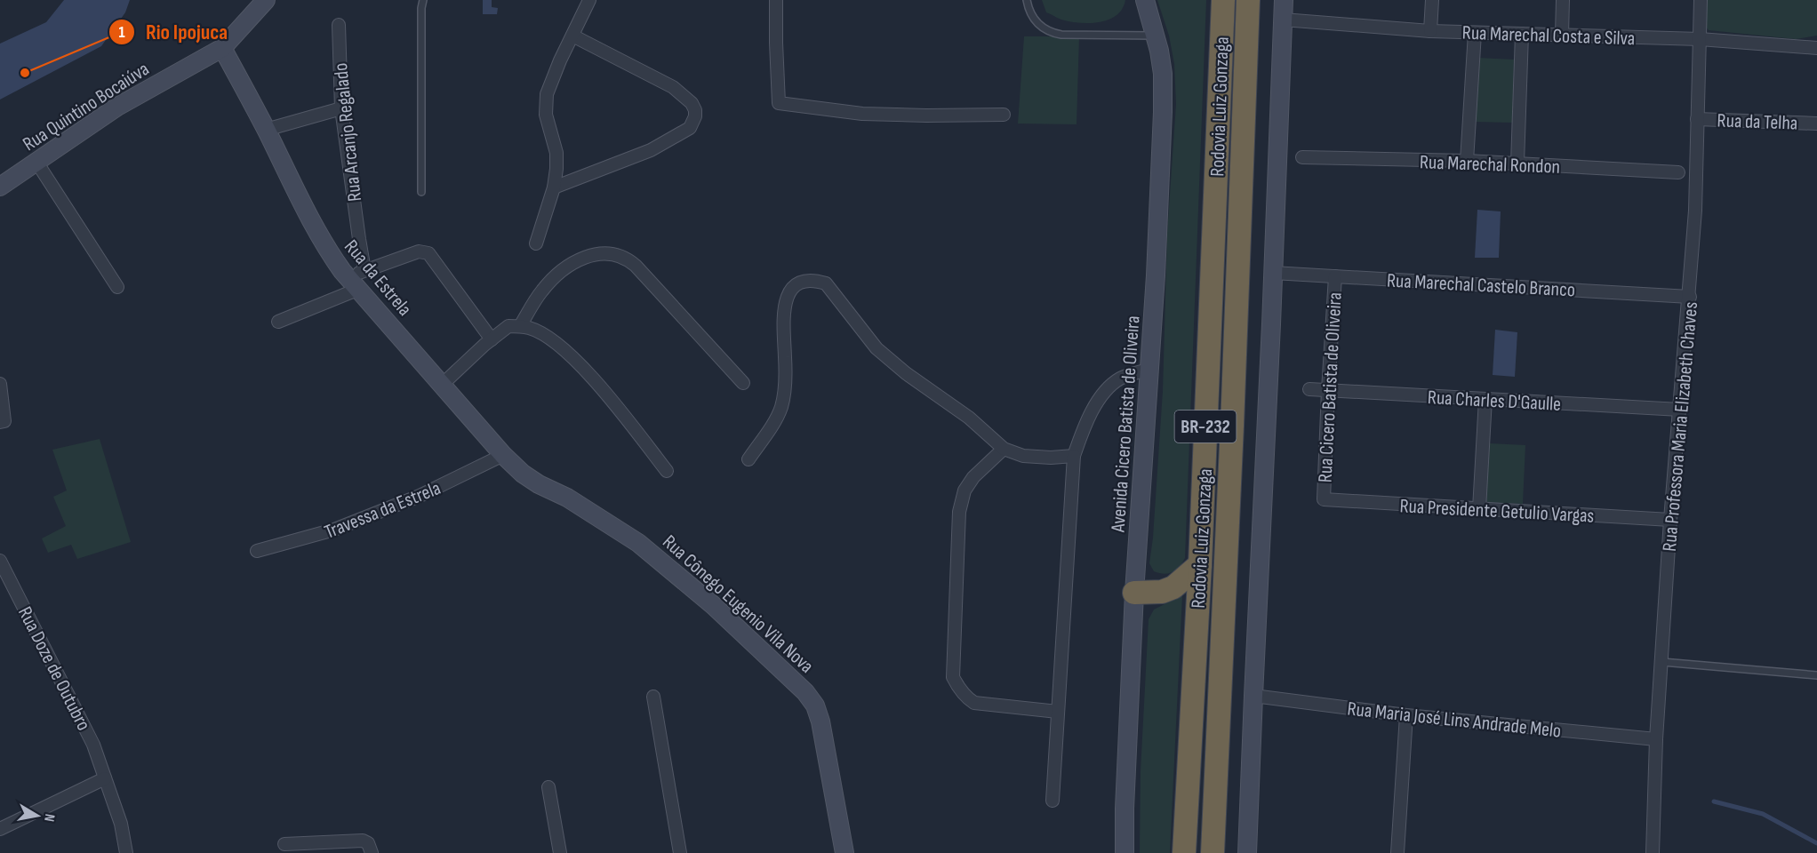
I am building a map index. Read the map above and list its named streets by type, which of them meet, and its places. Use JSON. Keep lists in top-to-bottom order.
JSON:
{
  "streets": {
    "highway": ["Rodovia Luiz Gonzaga", "BR-232"],
    "main road": [
      "Rua Quintino Bocaiúva",
      "Rua da Estrela",
      "Avenida Cicero Batista de Oliveira",
      "Rua Cônego Eugenio Vila Nova"
    ],
    "street": [
      "Rua Marechal Costa e Silva",
      "Rua da Telha",
      "Rua Arcanjo Regalado",
      "Rua Marechal Rondon",
      "Rua Marechal Castelo Branco",
      "Rua Cicero Batista de Oliveira",
      "Rua Charles D'Gaulle",
      "Rua Professora Maria Elizabeth Chaves",
      "Travessa da Estrela",
      "Rua Presidente Getulio Vargas",
      "Rua Doze de Outubro",
      "Rua Maria José Lins Andrade Melo"
    ]
  },
  "crossings": [
    ["Rua Marechal Costa e Silva", "Rua Professora Maria Elizabeth Chaves"],
    ["Rua Quintino Bocaiúva", "Rua da Estrela"],
    ["Rua da Telha", "Rua Professora Maria Elizabeth Chaves"],
    ["Rua da Estrela", "Travessa da Estrela"],
    ["Rua da Estrela", "Rua Cônego Eugenio Vila Nova"],
    ["Rua Marechal Castelo Branco", "Rua Cicero Batista de Oliveira"],
    ["Rua Marechal Castelo Branco", "Rua Professora Maria Elizabeth Chaves"],
    ["Rua Cicero Batista de Oliveira", "Rua Charles D'Gaulle"],
    ["Rua Cicero Batista de Oliveira", "Rua Presidente Getulio Vargas"],
    ["Rua Charles D'Gaulle", "Rua Professora Maria Elizabeth Chaves"],
    ["Rua Professora Maria Elizabeth Chaves", "Rua Presidente Getulio Vargas"],
    ["Rua Professora Maria Elizabeth Chaves", "Rua Maria José Lins Andrade Melo"],
    ["Travessa da Estrela", "Rua Cônego Eugenio Vila Nova"]
  ],
  "places": ["Rio Ipojuca"],
  "north": "right"
}
